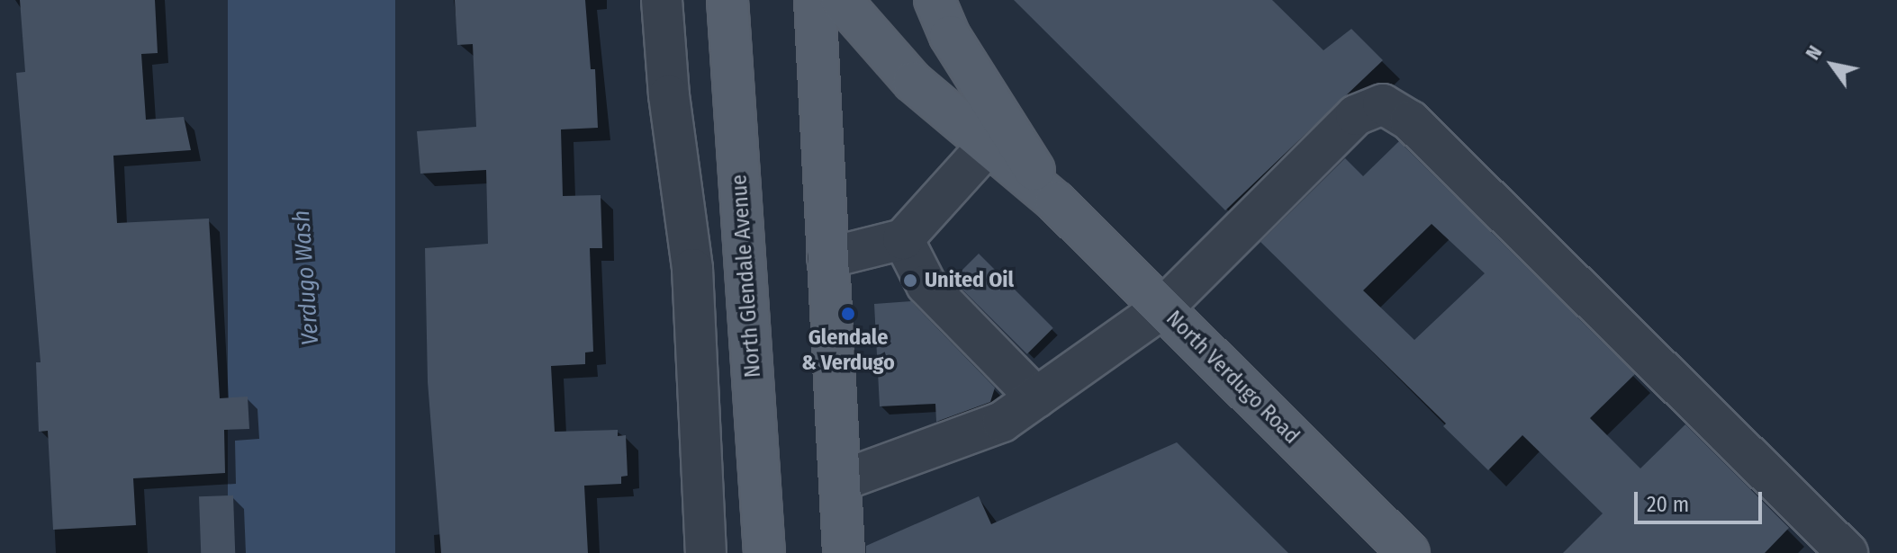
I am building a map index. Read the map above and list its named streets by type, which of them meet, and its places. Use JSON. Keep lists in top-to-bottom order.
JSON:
{
  "streets": {
    "main road": ["North Glendale Avenue", "North Verdugo Road"]
  },
  "water": ["Verdugo Wash"],
  "places": ["United Oil", "Glendale & Verdugo"],
  "scale_bar": "20 m",
  "north": "top left"
}
